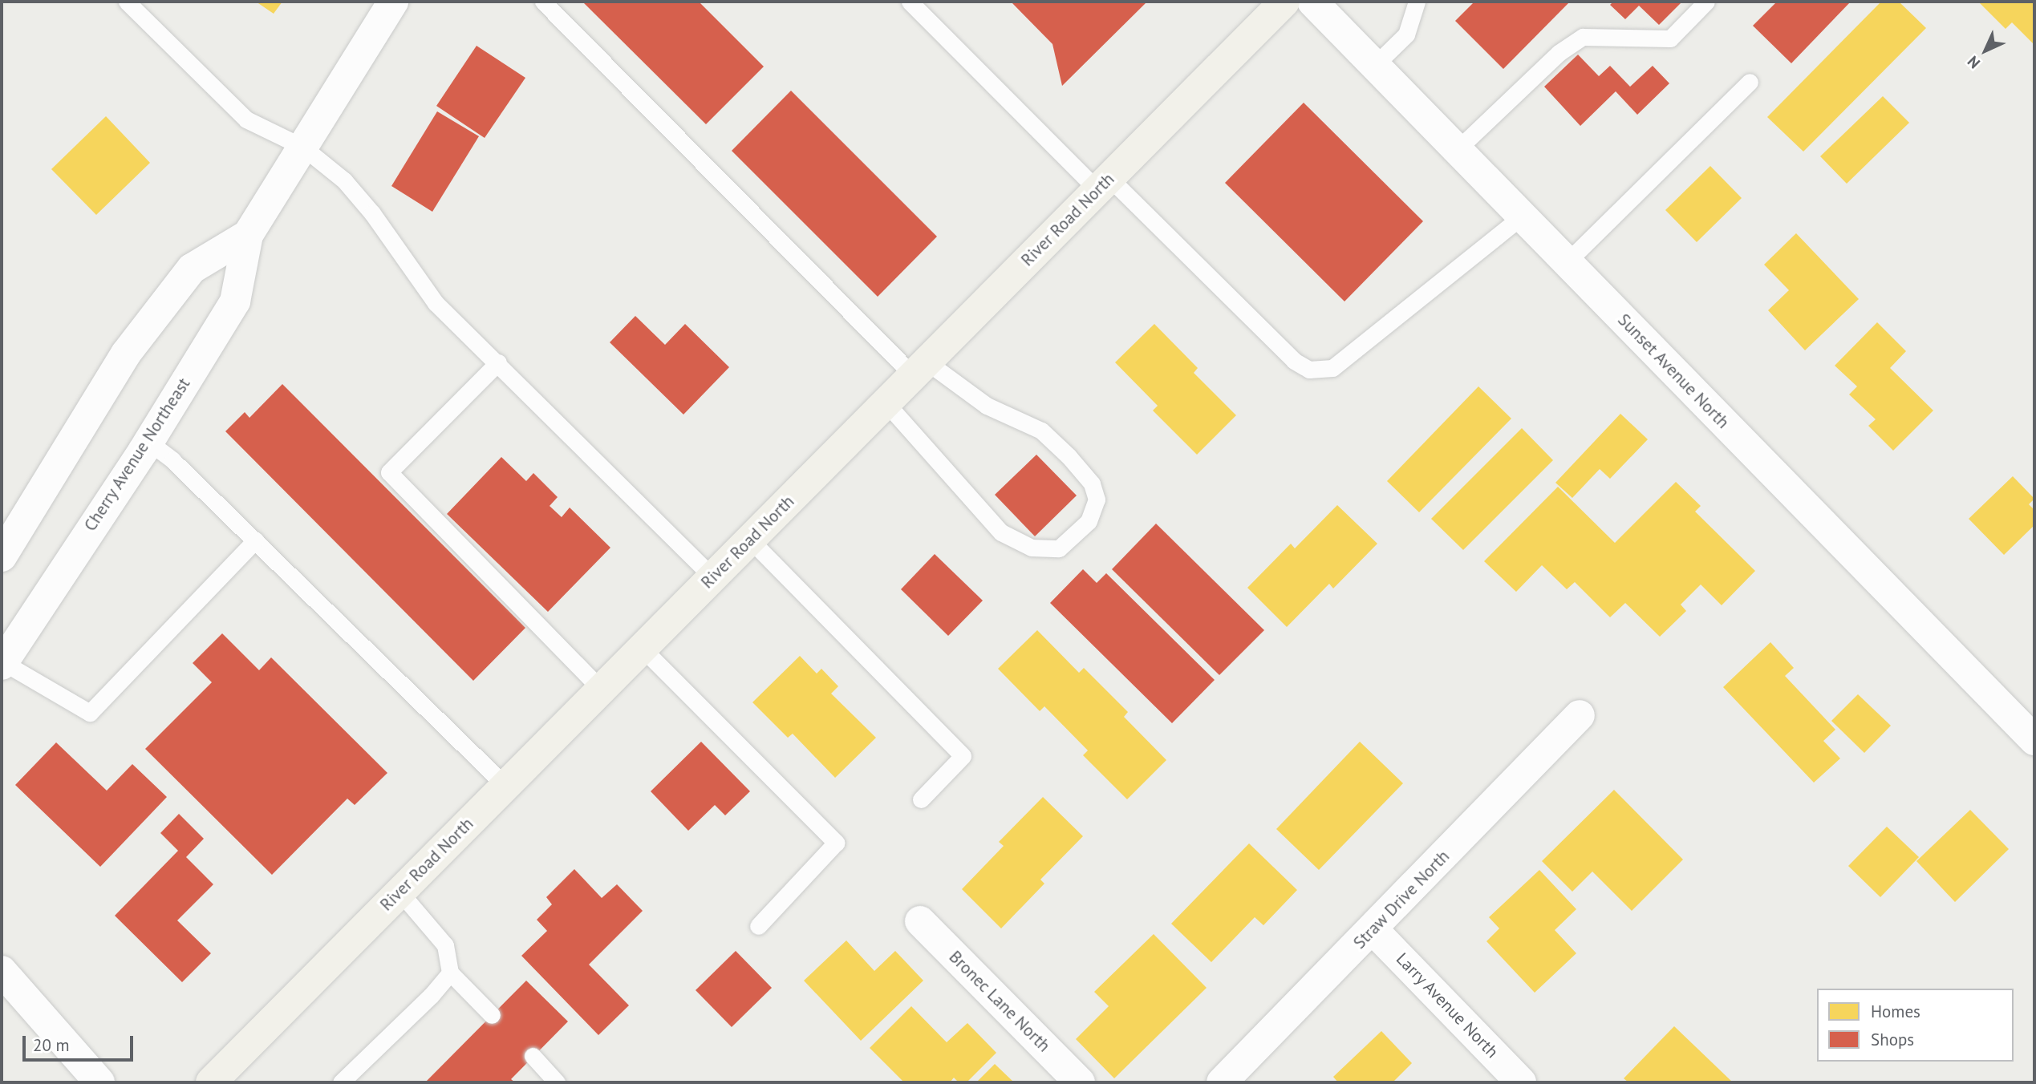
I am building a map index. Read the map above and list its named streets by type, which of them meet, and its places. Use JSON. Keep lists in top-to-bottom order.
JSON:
{
  "streets": {
    "main road": ["River Road North"],
    "street": [
      "Sunset Avenue North",
      "Cherry Avenue Northeast",
      "Straw Drive North",
      "Bronec Lane North",
      "Larry Avenue North"
    ]
  },
  "crossings": [
    ["Straw Drive North", "Larry Avenue North"]
  ],
  "legend": ["Homes", "Shops"],
  "scale_bar": "20 m",
  "north": "bottom left"
}
